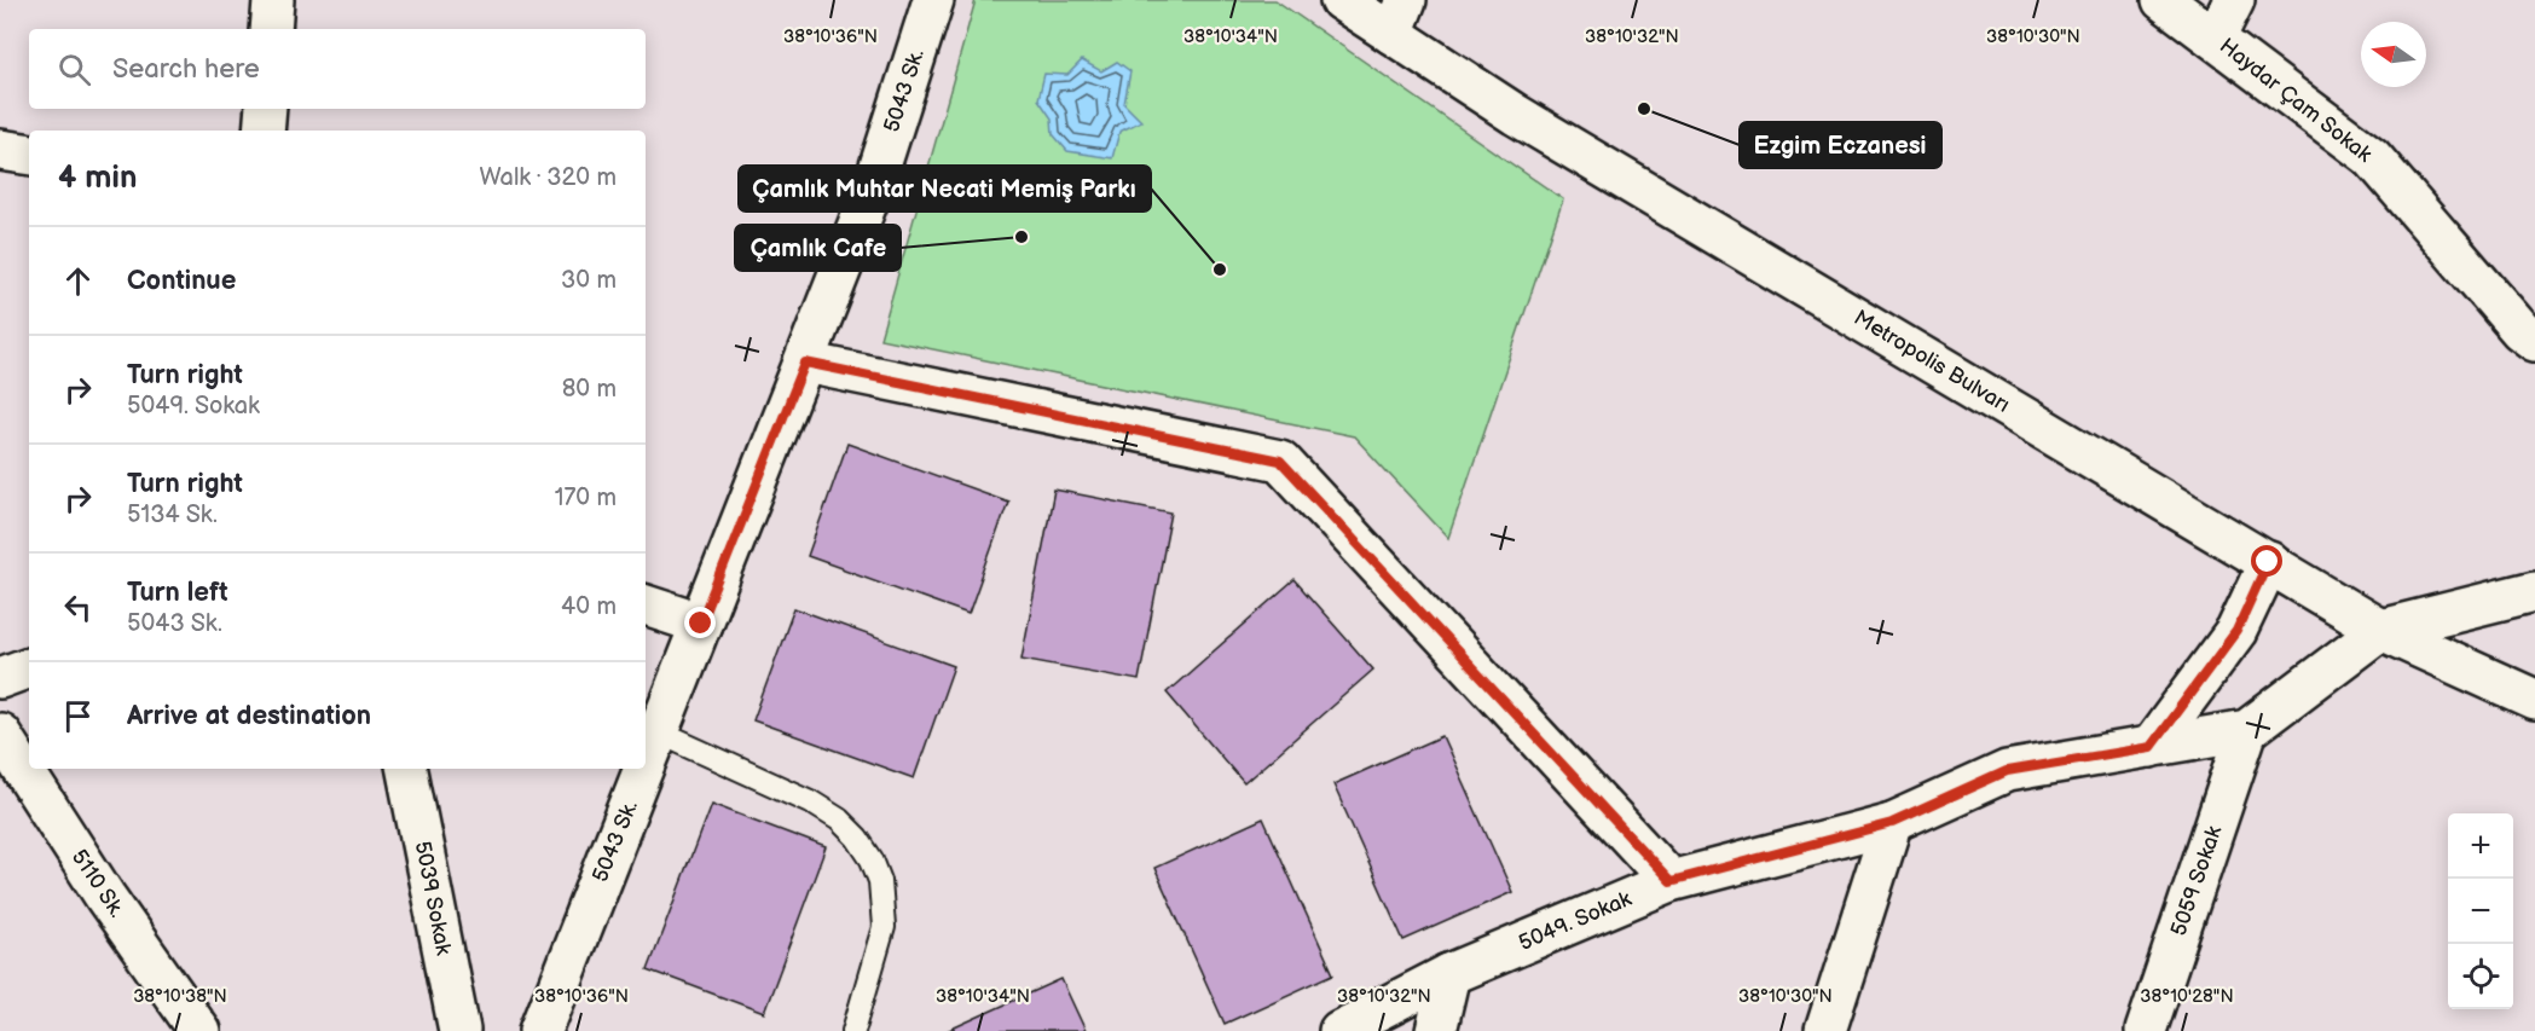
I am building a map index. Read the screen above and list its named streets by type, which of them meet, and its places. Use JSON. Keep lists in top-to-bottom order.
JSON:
{
  "streets": {
    "street": [
      "5043 Sk.",
      "Haydar Çam Sokak",
      "Metropolis Bulvarı",
      "5059 Sokak",
      "5110 Sk.",
      "5039 Sokak",
      "5049. Sokak"
    ]
  },
  "crossings": [
    ["Metropolis Bulvarı", "5049. Sokak"],
    ["5059 Sokak", "5049. Sokak"]
  ],
  "places": ["Ezgim Eczanesi", "Çamlık Cafe", "Çamlık Muhtar Necati Memiş Parkı"],
  "north": "left",
  "page": {
    "search": "Search here",
    "heading": ["4 min", "Walk · 320 m"],
    "list": [
      ["Continue", "30 m"],
      ["Turn right", "5049. Sokak", "80 m"],
      ["Turn right", "5134 Sk.", "170 m"],
      ["Turn left", "5043 Sk.", "40 m"],
      "Arrive at destination"
    ],
    "map_buttons": ["+", "−"]
  },
  "coordinates": [
    "38°10'36\"N",
    "38°10'34\"N",
    "38°10'32\"N",
    "38°10'30\"N",
    "38°10'38\"N",
    "38°10'28\"N"
  ]
}
